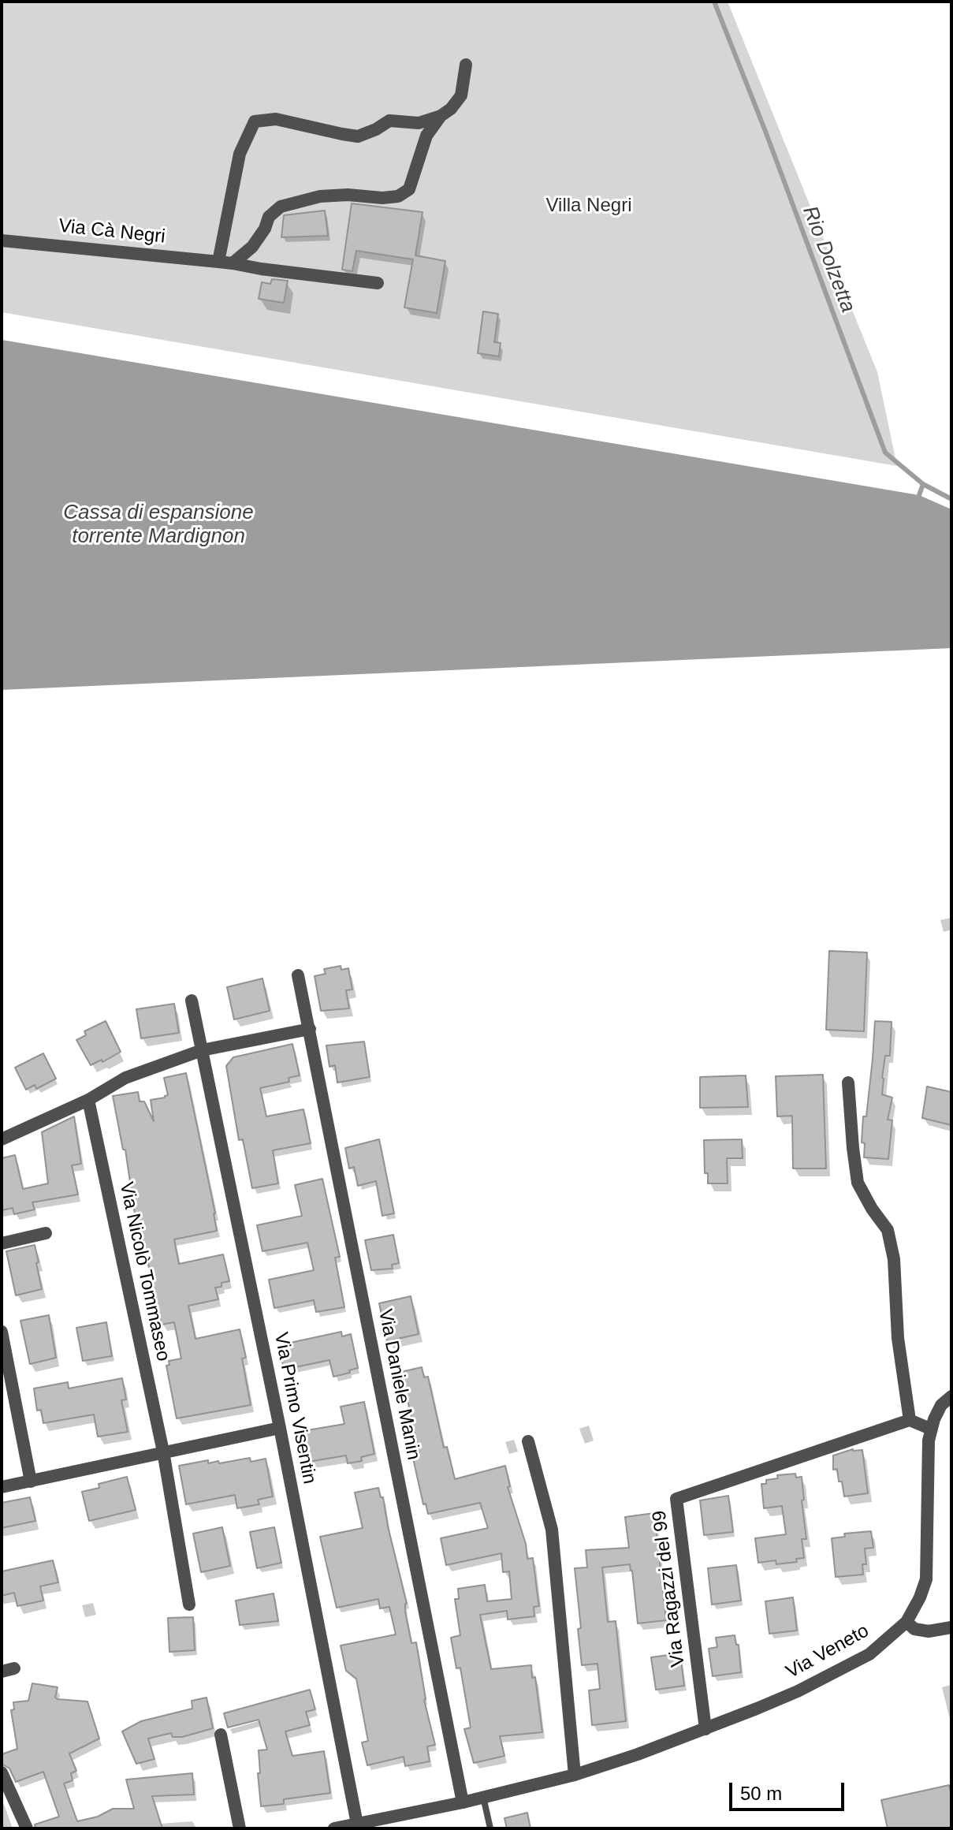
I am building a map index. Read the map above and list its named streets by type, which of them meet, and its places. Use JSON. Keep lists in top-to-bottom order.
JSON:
{
  "streets": {
    "street": [
      "Via Cà Negri",
      "Via Nicolò Tommaseo",
      "Via Daniele Manin",
      "Via Primo Visentin",
      "Via Ragazzi del 99",
      "Via Veneto"
    ]
  },
  "crossings": [
    ["Via Daniele Manin", "Via Veneto"],
    ["Via Primo Visentin", "Via Veneto"],
    ["Via Ragazzi del 99", "Via Veneto"]
  ],
  "water": ["Rio Dolzetta", "Cassa di espansione torrente Mardignon"],
  "parks": ["Villa Negri"],
  "scale_bar": "50 m"
}
